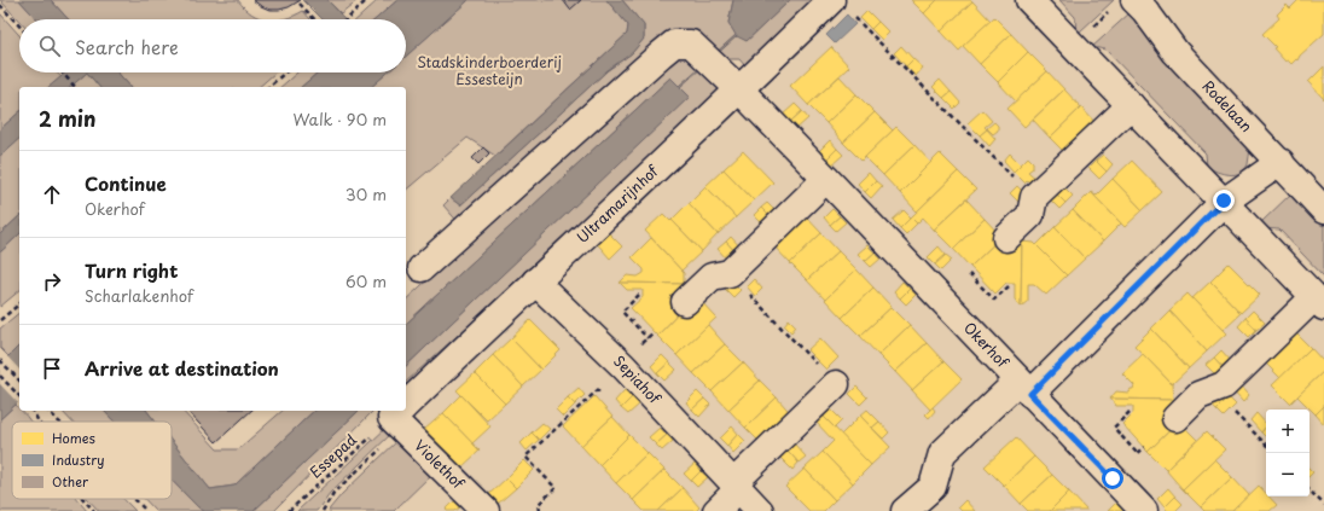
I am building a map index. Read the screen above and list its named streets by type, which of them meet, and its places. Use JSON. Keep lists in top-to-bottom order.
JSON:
{
  "streets": {
    "street": [
      "Rodelaan",
      "Ultramarijnhof",
      "Okerhof",
      "Sepiahof",
      "Violethof"
    ],
    "path": ["Essepad"]
  },
  "crossings": [
    ["Ultramarijnhof", "Okerhof"],
    ["Ultramarijnhof", "Sepiahof"],
    ["Essepad", "Violethof"]
  ],
  "parks": ["Stadskinderboerderij Essesteijn"],
  "legend": ["Homes", "Industry", "Other"],
  "page": {
    "search": "Search here",
    "heading": ["2 min", "Walk · 90 m"],
    "list": [
      ["Continue", "Okerhof", "30 m"],
      ["Turn right", "Scharlakenhof", "60 m"],
      "Arrive at destination"
    ],
    "map_buttons": ["+", "−"]
  }
}
